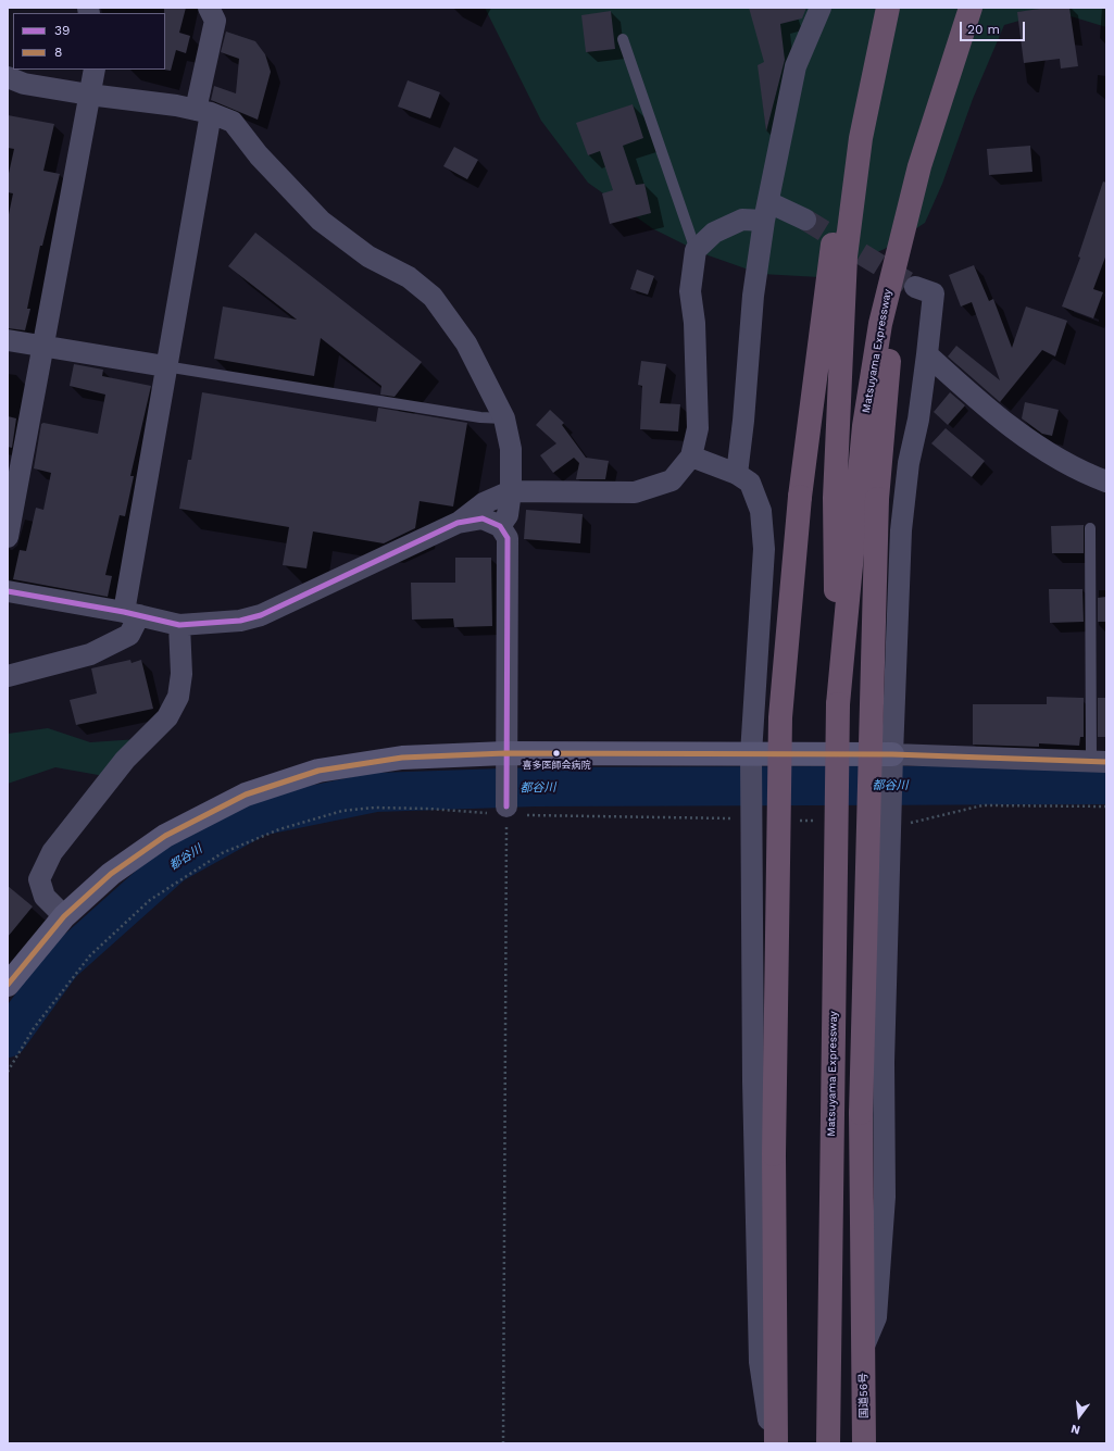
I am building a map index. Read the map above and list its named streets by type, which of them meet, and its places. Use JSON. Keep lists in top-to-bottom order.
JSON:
{
  "streets": {
    "highway": ["Matsuyama Expressway", "国道56号"]
  },
  "crossings": [
    ["Matsuyama Expressway", "国道56号"]
  ],
  "water": ["都谷川"],
  "places": ["喜多医師会病院"],
  "lines": ["transit line 39", "transit line 8"],
  "legend": ["39", "8"],
  "scale_bar": "20 m",
  "north": "bottom"
}
